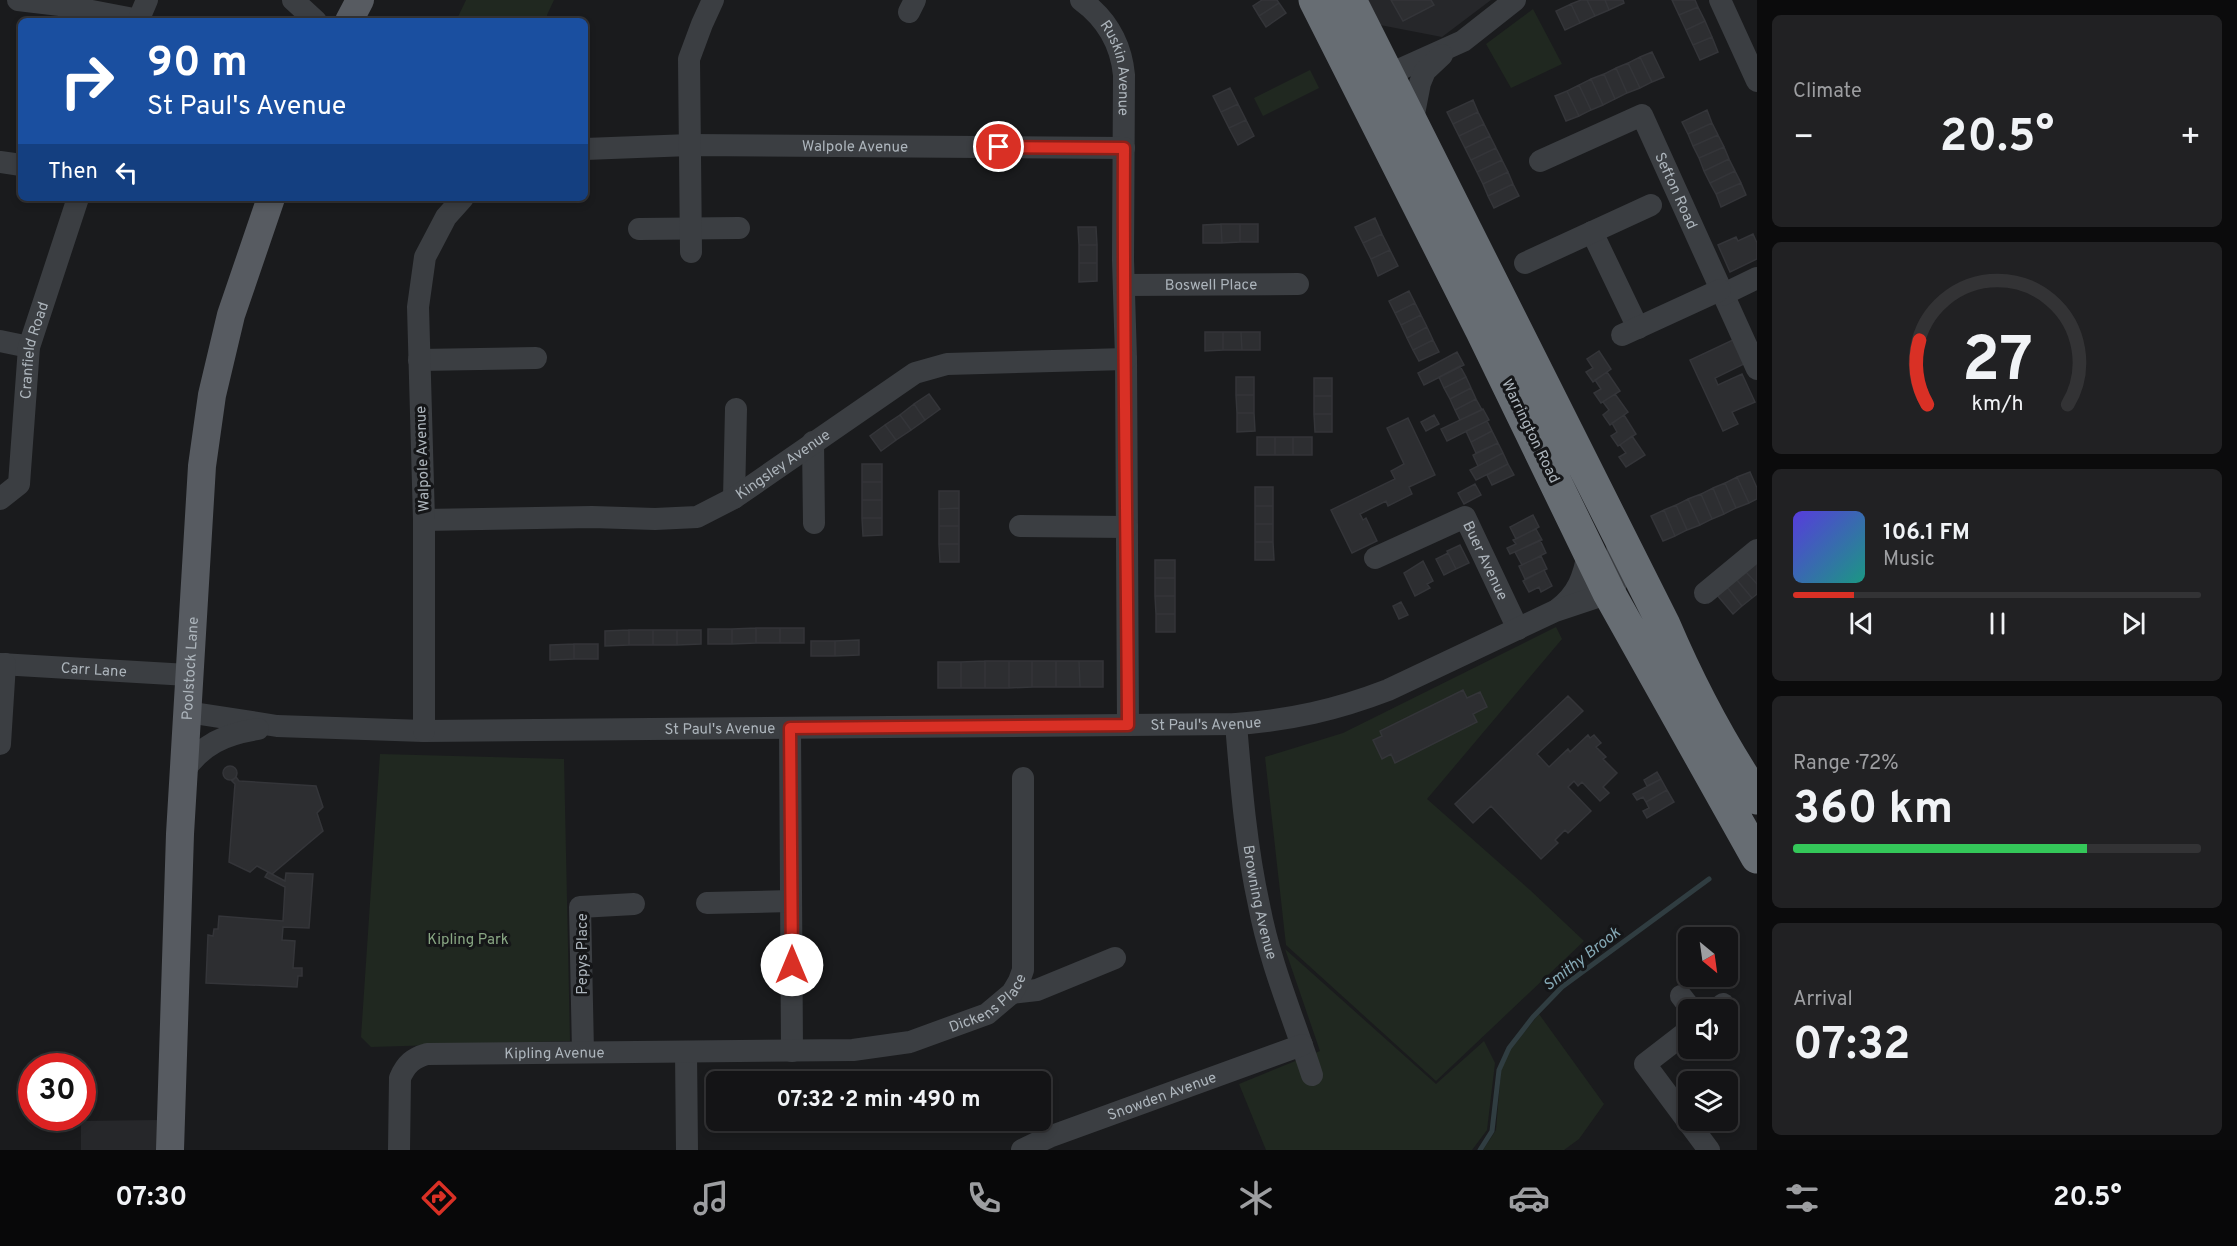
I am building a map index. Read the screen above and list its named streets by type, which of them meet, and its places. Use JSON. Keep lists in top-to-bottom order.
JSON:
{
  "streets": {
    "highway": ["Warrington Road"],
    "main road": ["Poolstock Lane"],
    "street": [
      "Ruskin Avenue",
      "Walpole Avenue",
      "Sefton Road",
      "Boswell Place",
      "Cranfield Road",
      "Kingsley Avenue",
      "Buer Avenue",
      "Carr Lane",
      "St Paul's Avenue",
      "Browning Avenue",
      "Pepys Place",
      "Dickens Place",
      "Kipling Avenue",
      "Snowden Avenue"
    ]
  },
  "crossings": [
    ["Ruskin Avenue", "Walpole Avenue"],
    ["Ruskin Avenue", "Boswell Place"],
    ["Ruskin Avenue", "Kingsley Avenue"],
    ["Ruskin Avenue", "St Paul's Avenue"],
    ["Walpole Avenue", "Kingsley Avenue"],
    ["Walpole Avenue", "St Paul's Avenue"],
    ["Warrington Road", "St Paul's Avenue"],
    ["Buer Avenue", "St Paul's Avenue"],
    ["Carr Lane", "Poolstock Lane"],
    ["Poolstock Lane", "St Paul's Avenue"],
    ["St Paul's Avenue", "Browning Avenue"],
    ["Browning Avenue", "Snowden Avenue"],
    ["Pepys Place", "Kipling Avenue"],
    ["Dickens Place", "Kipling Avenue"]
  ],
  "water": ["Smithy Brook"],
  "parks": ["Kipling Park"],
  "north": "bottom right",
  "page": {
    "tile": [
      "Climate",
      ["Range · 72%", "360 km"],
      ["Arrival", "07:32"]
    ],
    "turn": ["90 m", "St Paul's Avenue"],
    "heat": ["−", "20.5°", "+"],
    "then": "Then",
    "song": ["106.1 FM", "Music"],
    "limit": "30",
    "trip": "07:32 · 2 min · 490 m",
    "tabs": ["07:30", "20.5°"],
    "gauge": ["27", "km/h"]
  }
}
